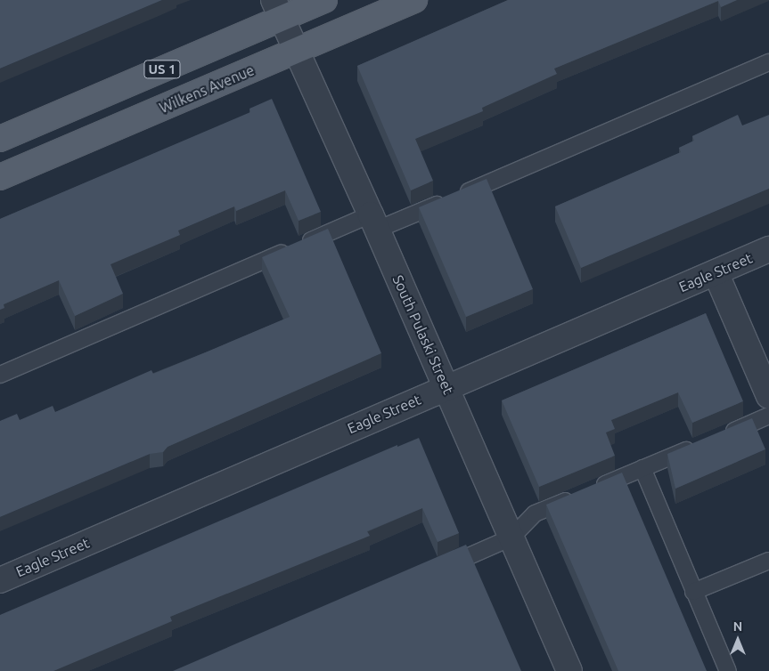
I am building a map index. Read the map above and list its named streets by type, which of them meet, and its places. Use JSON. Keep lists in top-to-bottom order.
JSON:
{
  "streets": {
    "main road": ["US 1", "Wilkens Avenue"],
    "street": ["Eagle Street", "South Pulaski Street"]
  },
  "crossings": [
    ["US 1", "South Pulaski Street"],
    ["Wilkens Avenue", "South Pulaski Street"],
    ["Eagle Street", "South Pulaski Street"]
  ],
  "north": "top"
}
